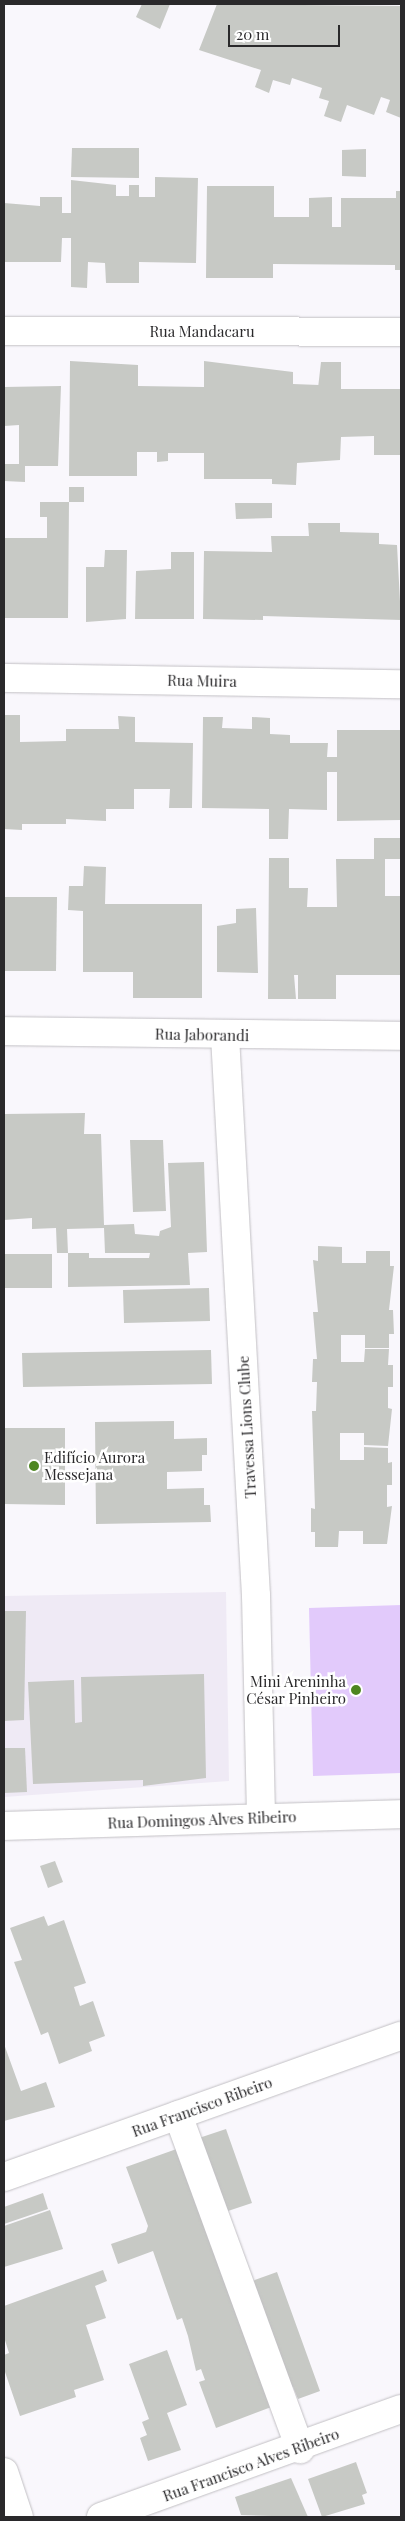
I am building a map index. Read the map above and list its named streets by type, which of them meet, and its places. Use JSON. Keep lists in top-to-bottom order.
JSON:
{
  "streets": {
    "street": [
      "Rua Mandacaru",
      "Rua Muira",
      "Rua Jaborandi",
      "Travessa Lions Clube",
      "Rua Domingos Alves Ribeiro",
      "Rua Francisco Ribeiro",
      "Rua Francisco Alves Ribeiro"
    ]
  },
  "crossings": [
    ["Rua Jaborandi", "Travessa Lions Clube"],
    ["Travessa Lions Clube", "Rua Domingos Alves Ribeiro"]
  ],
  "places": ["Edifício Aurora Messejana", "Mini Areninha César Pinheiro"],
  "scale_bar": "20 m"
}
